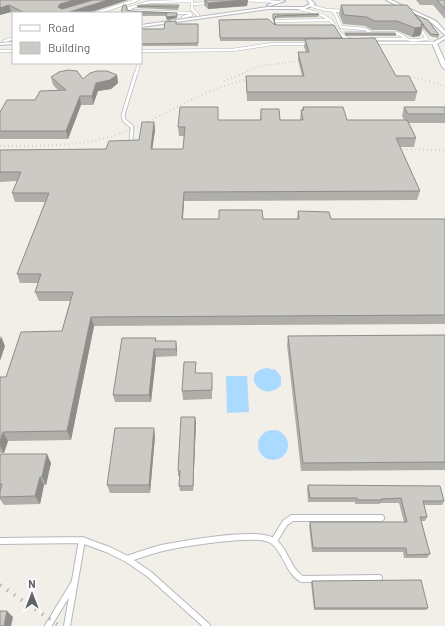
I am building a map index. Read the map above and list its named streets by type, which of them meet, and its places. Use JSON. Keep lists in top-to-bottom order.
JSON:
{
  "legend": ["Road", "Building"],
  "north": "top"
}
